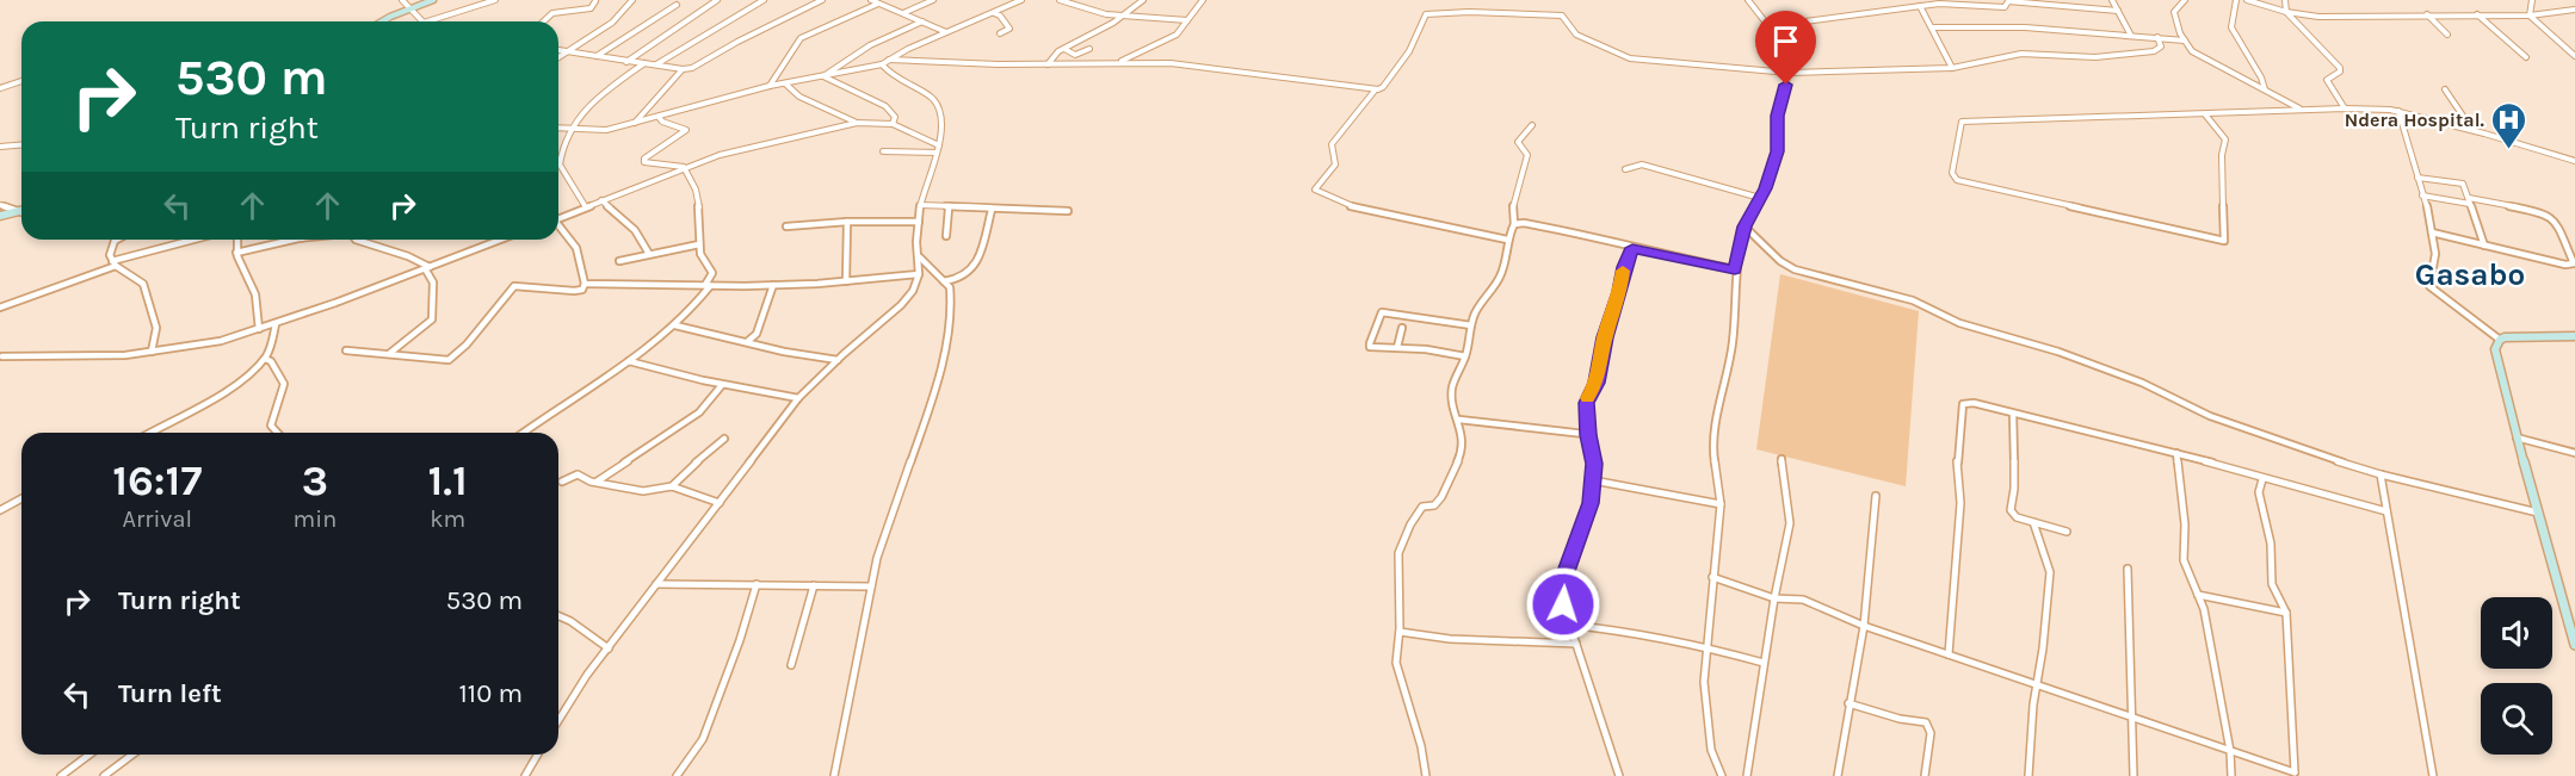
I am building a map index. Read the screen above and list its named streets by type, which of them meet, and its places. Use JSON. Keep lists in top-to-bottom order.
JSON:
{
  "districts": ["Gasabo"],
  "places": {
    "hospital": ["Ndera Hospital."]
  },
  "page": {
    "turn": ["530 m", "Turn right"],
    "eta": [
      "16:17",
      "Arrival",
      "3",
      "min",
      "1.1",
      "km"
    ],
    "list": [
      {
        "name": "Turn right",
        "value": "530 m"
      },
      {
        "name": "Turn left",
        "value": "110 m"
      }
    ]
  }
}
